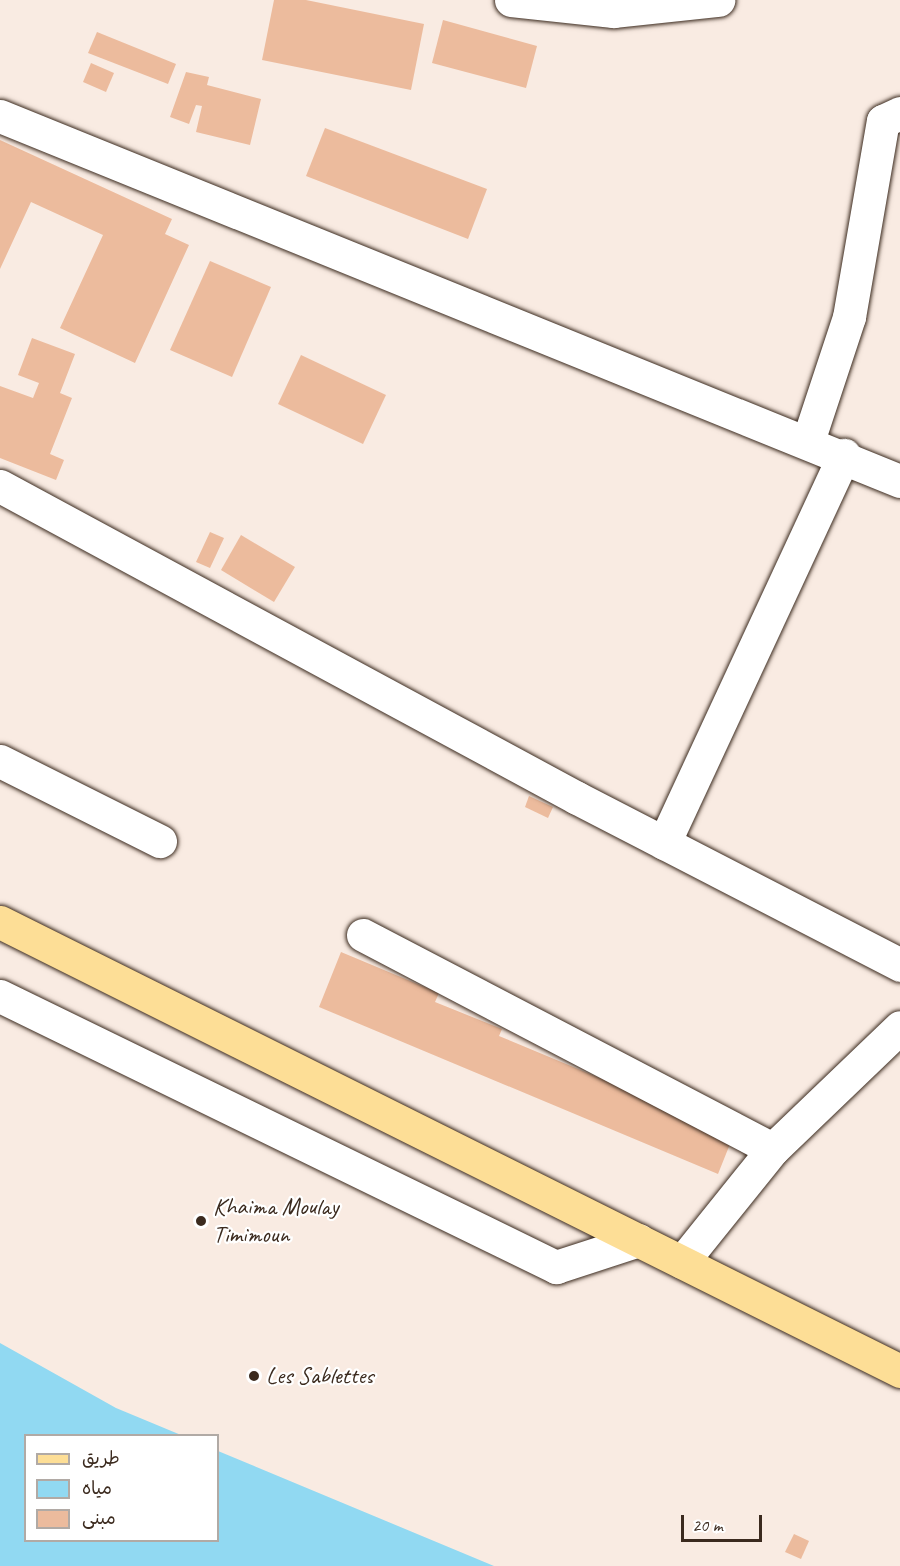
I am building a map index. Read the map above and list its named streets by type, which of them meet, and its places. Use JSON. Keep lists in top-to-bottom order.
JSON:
{
  "places": ["Khaima Moulay Timimoun", "Les Sablettes"],
  "legend": ["طريق", "مياه", "مبنى"],
  "scale_bar": "20 m"
}
